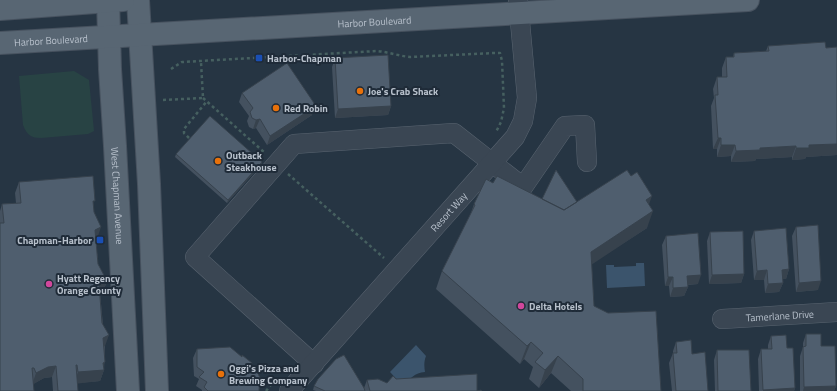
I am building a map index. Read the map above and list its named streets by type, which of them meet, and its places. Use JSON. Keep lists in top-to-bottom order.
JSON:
{
  "streets": {
    "main road": ["Harbor Boulevard", "West Chapman Avenue"],
    "street": ["Resort Way", "Tamerlane Drive"]
  },
  "crossings": [
    ["Harbor Boulevard", "West Chapman Avenue"],
    ["Harbor Boulevard", "Resort Way"]
  ],
  "places": {
    "transit": ["Harbor-Chapman", "Chapman-Harbor"],
    "other": [
      "Joe's Crab Shack",
      "Red Robin",
      "Outback Steakhouse",
      "Hyatt Regency Orange County",
      "Delta Hotels",
      "Oggi's Pizza and Brewing Company"
    ]
  }
}
